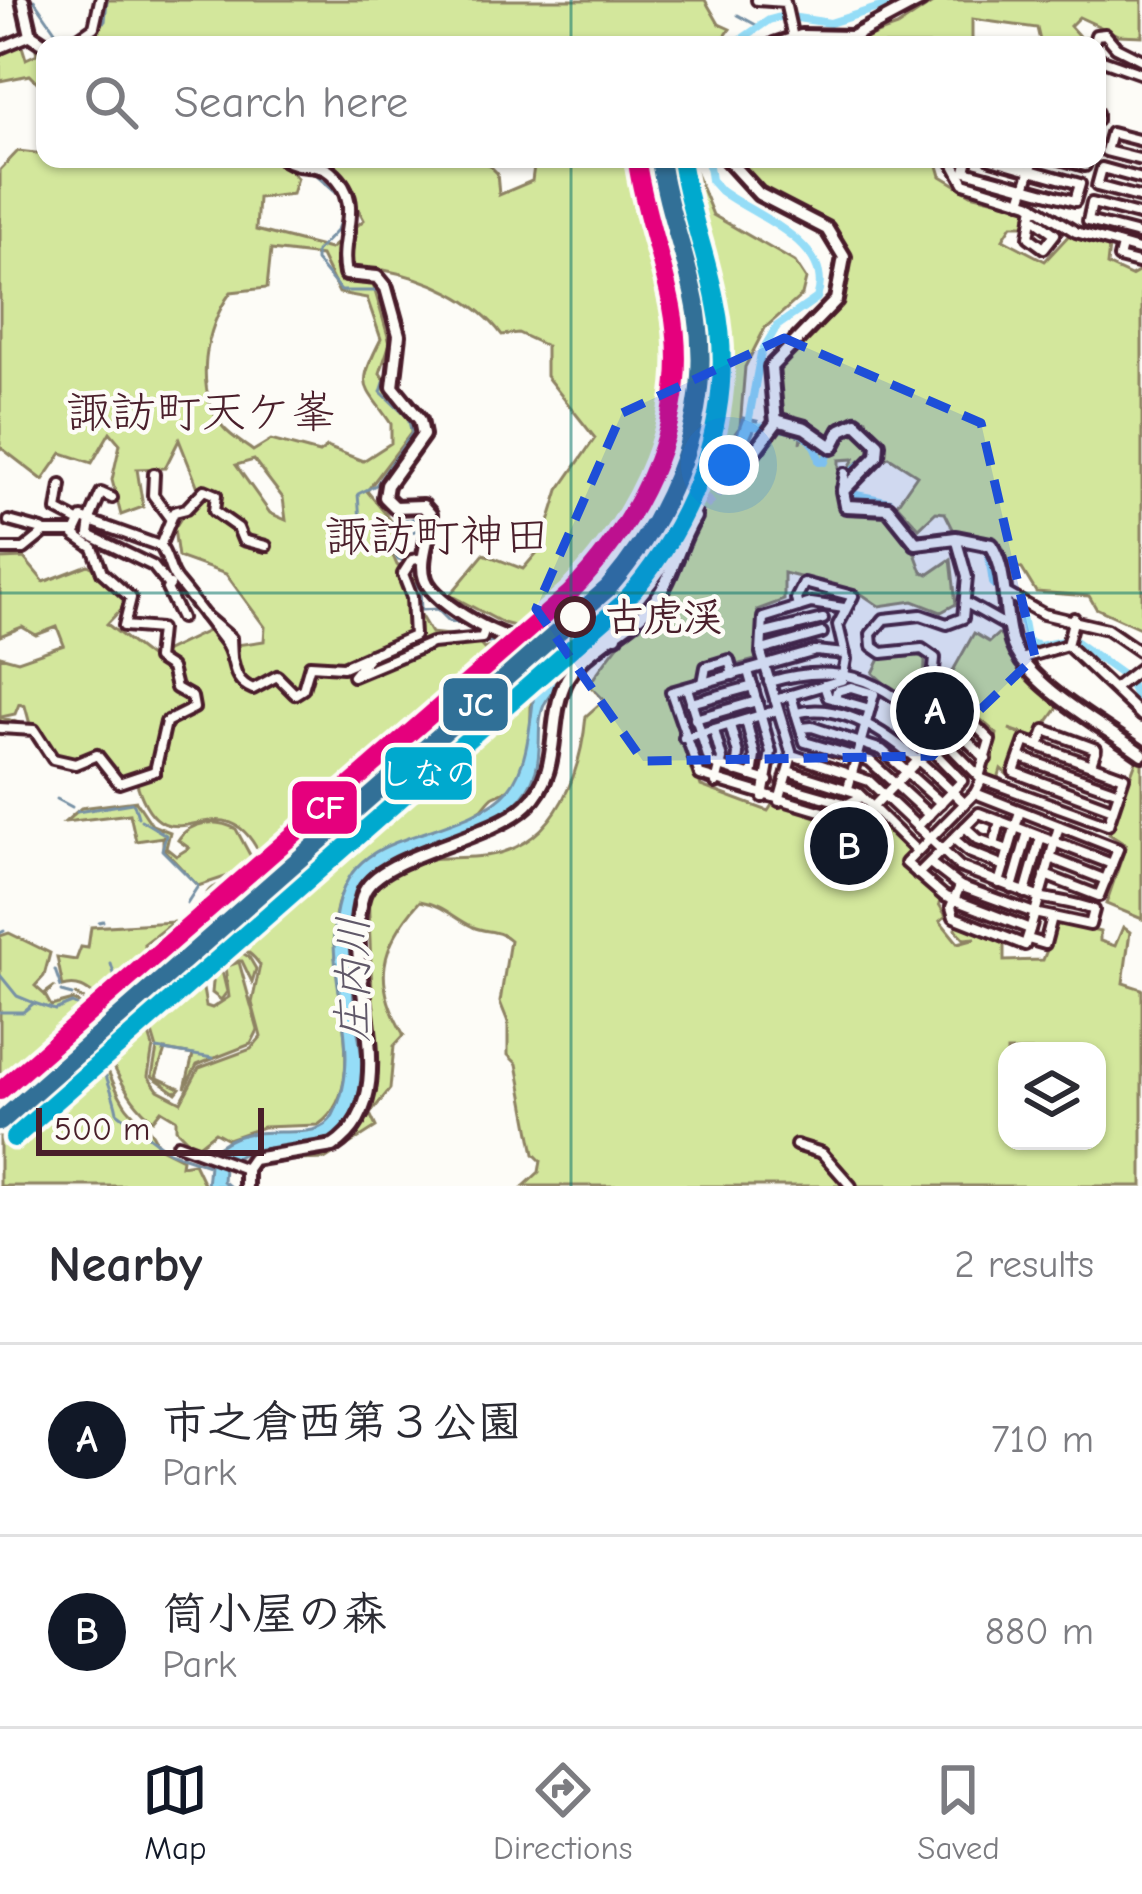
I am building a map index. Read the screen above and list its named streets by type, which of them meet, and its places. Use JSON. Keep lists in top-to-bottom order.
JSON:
{
  "districts": ["諏訪町天ケ峯", "諏訪町神田"],
  "water": ["庄内川"],
  "places": ["古虎渓"],
  "lines": ["transit line JC", "transit line しなの", "transit line CF"],
  "scale_bar": "500 m",
  "page": {
    "search": "Search here",
    "pins": ["A", "B"],
    "scale": "500 m",
    "heading": ["Nearby", "2 results"],
    "list": [
      {
        "mark": "A",
        "name": "市之倉西第３公園",
        "note": "Park",
        "value": "710 m"
      },
      {
        "mark": "B",
        "name": "筒小屋の森",
        "note": "Park",
        "value": "880 m"
      }
    ],
    "nav": ["Map", "Directions", "Saved"]
  }
}
